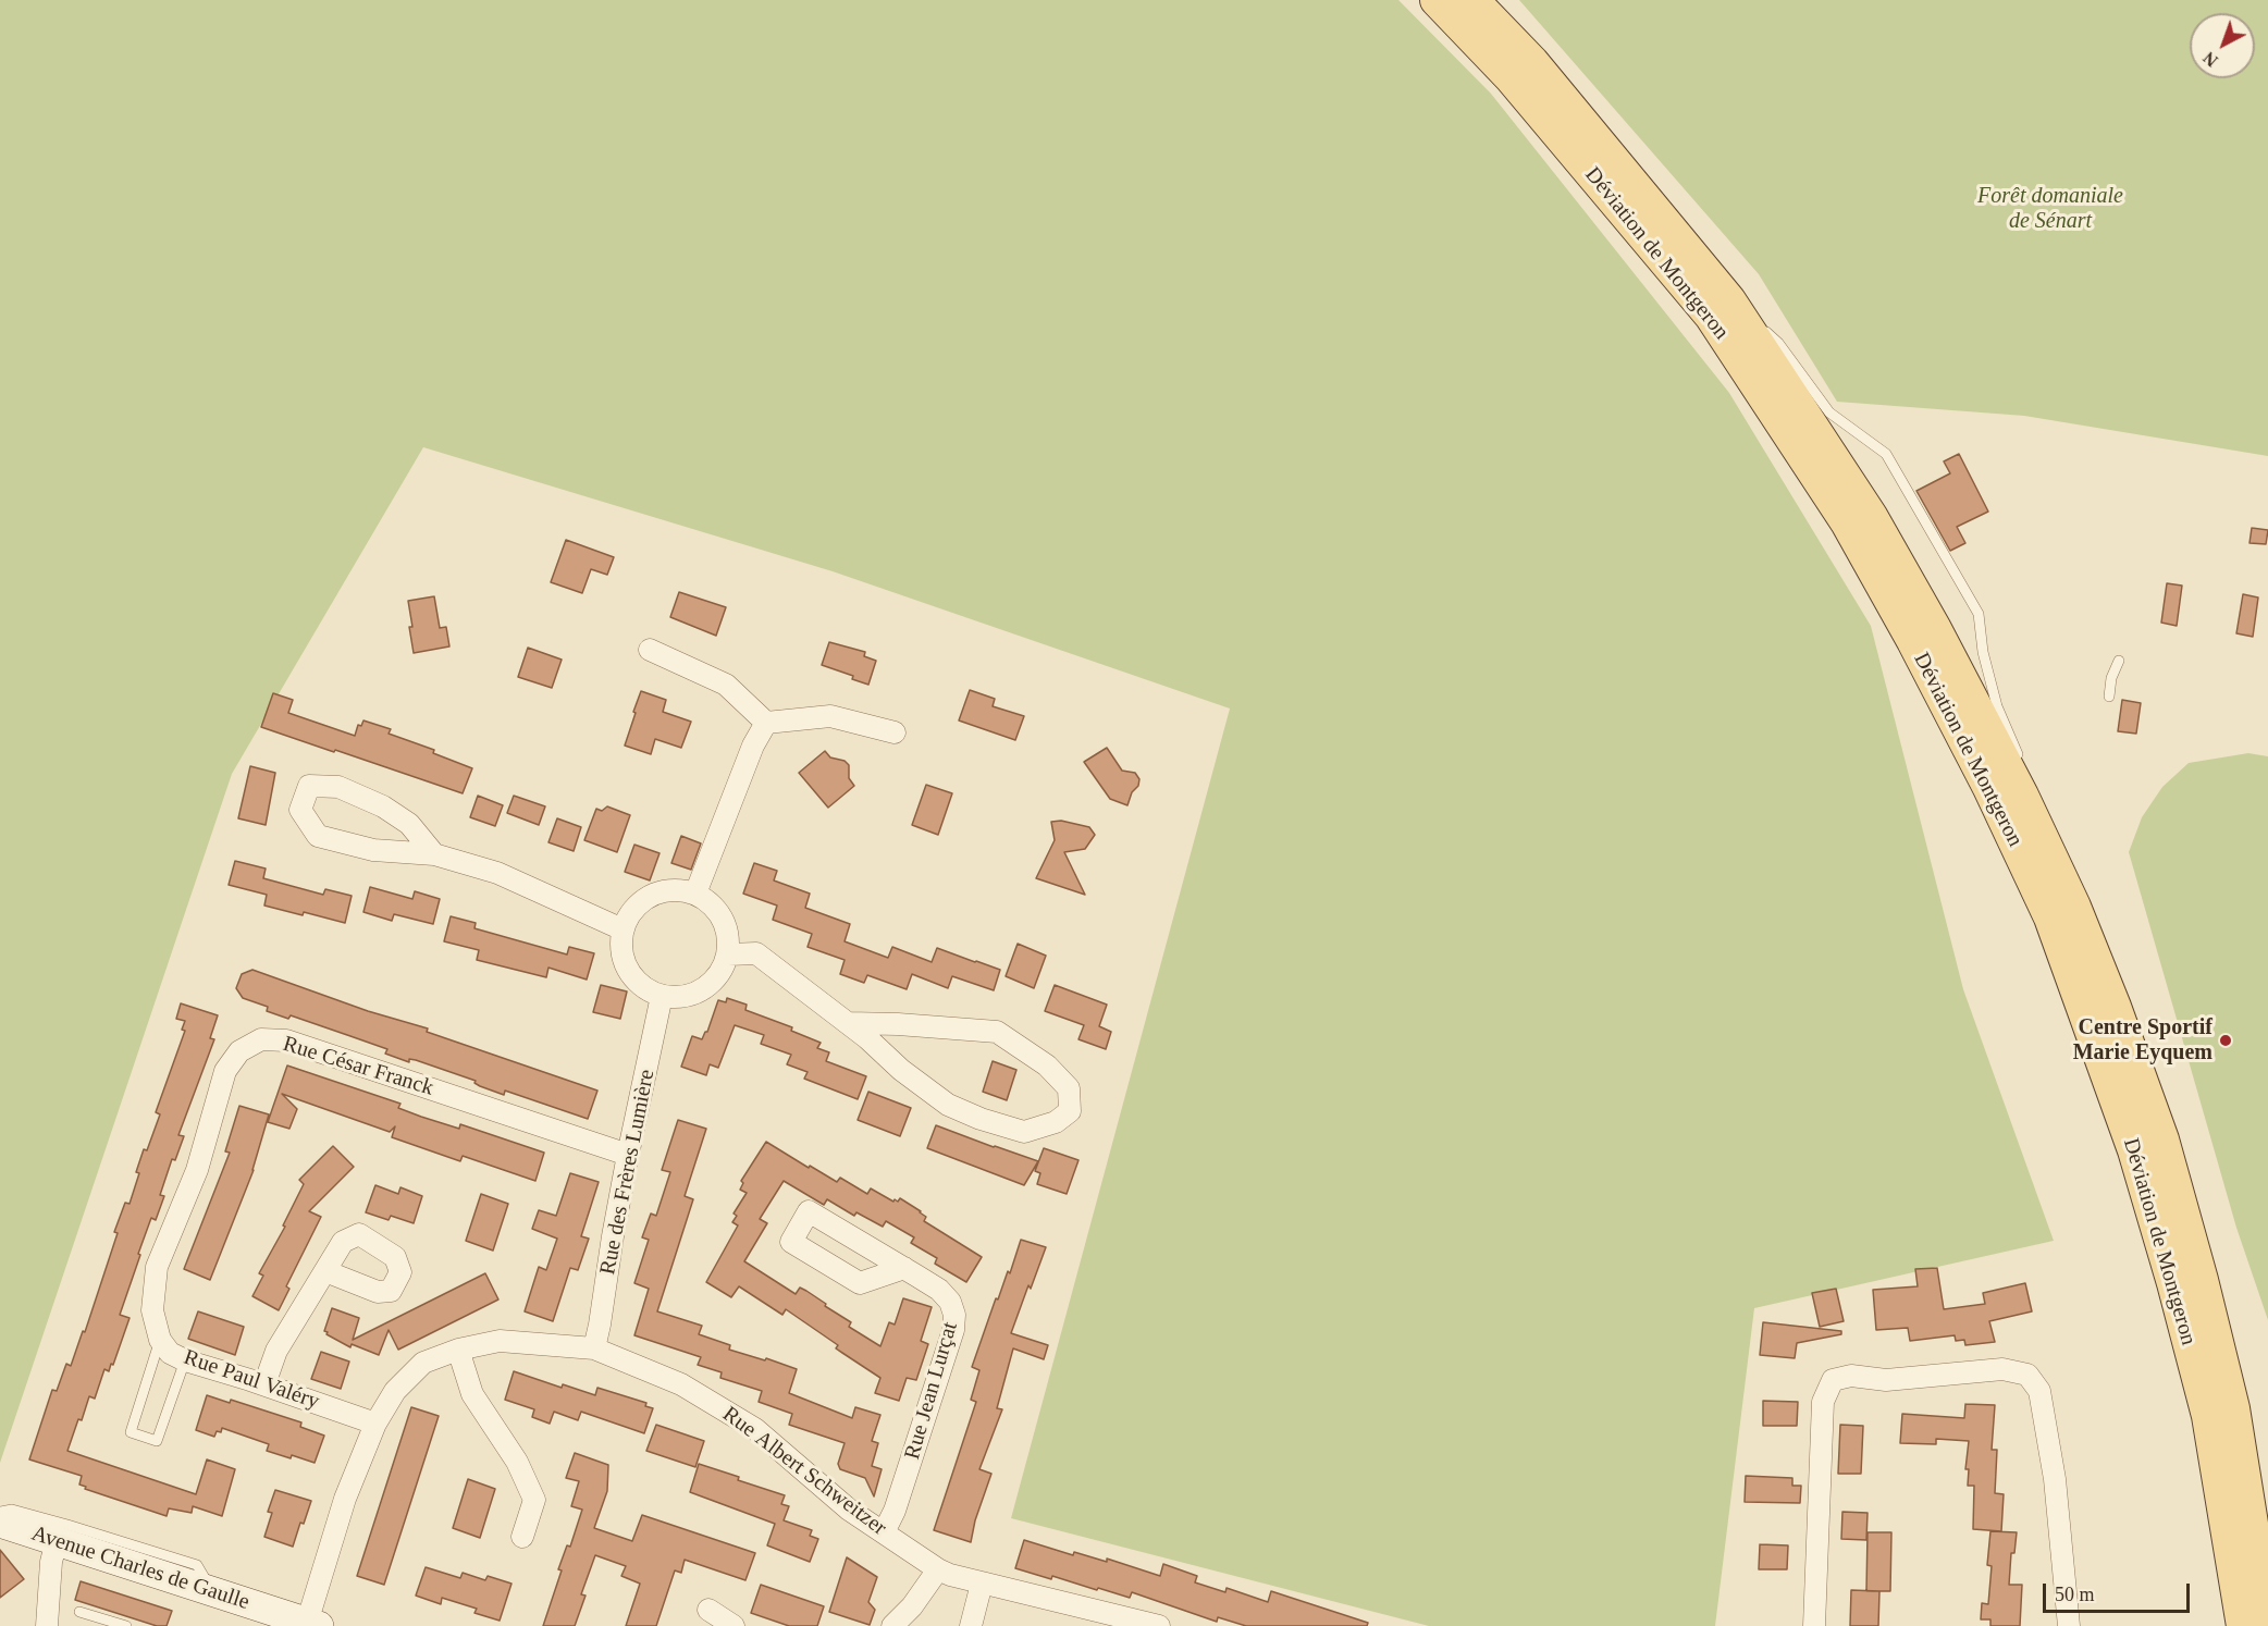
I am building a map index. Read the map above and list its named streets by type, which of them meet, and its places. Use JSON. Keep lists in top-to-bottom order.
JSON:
{
  "streets": {
    "main road": ["Déviation de Montgeron", "Avenue Charles de Gaulle"],
    "street": [
      "Rue César Franck",
      "Rue des Frères Lumière",
      "Rue Paul Valéry",
      "Rue Jean Lurçat",
      "Rue Albert Schweitzer"
    ]
  },
  "crossings": [
    ["Rue César Franck", "Rue des Frères Lumière"],
    ["Rue César Franck", "Rue Paul Valéry"],
    ["Rue des Frères Lumière", "Rue Albert Schweitzer"],
    ["Rue Paul Valéry", "Rue Albert Schweitzer"],
    ["Rue Jean Lurçat", "Rue Albert Schweitzer"],
    ["Rue Albert Schweitzer", "Avenue Charles de Gaulle"]
  ],
  "parks": ["Forêt domaniale de Sénart"],
  "places": ["Centre Sportif Marie Eyquem"],
  "scale_bar": "50 m",
  "north": "bottom left"
}
